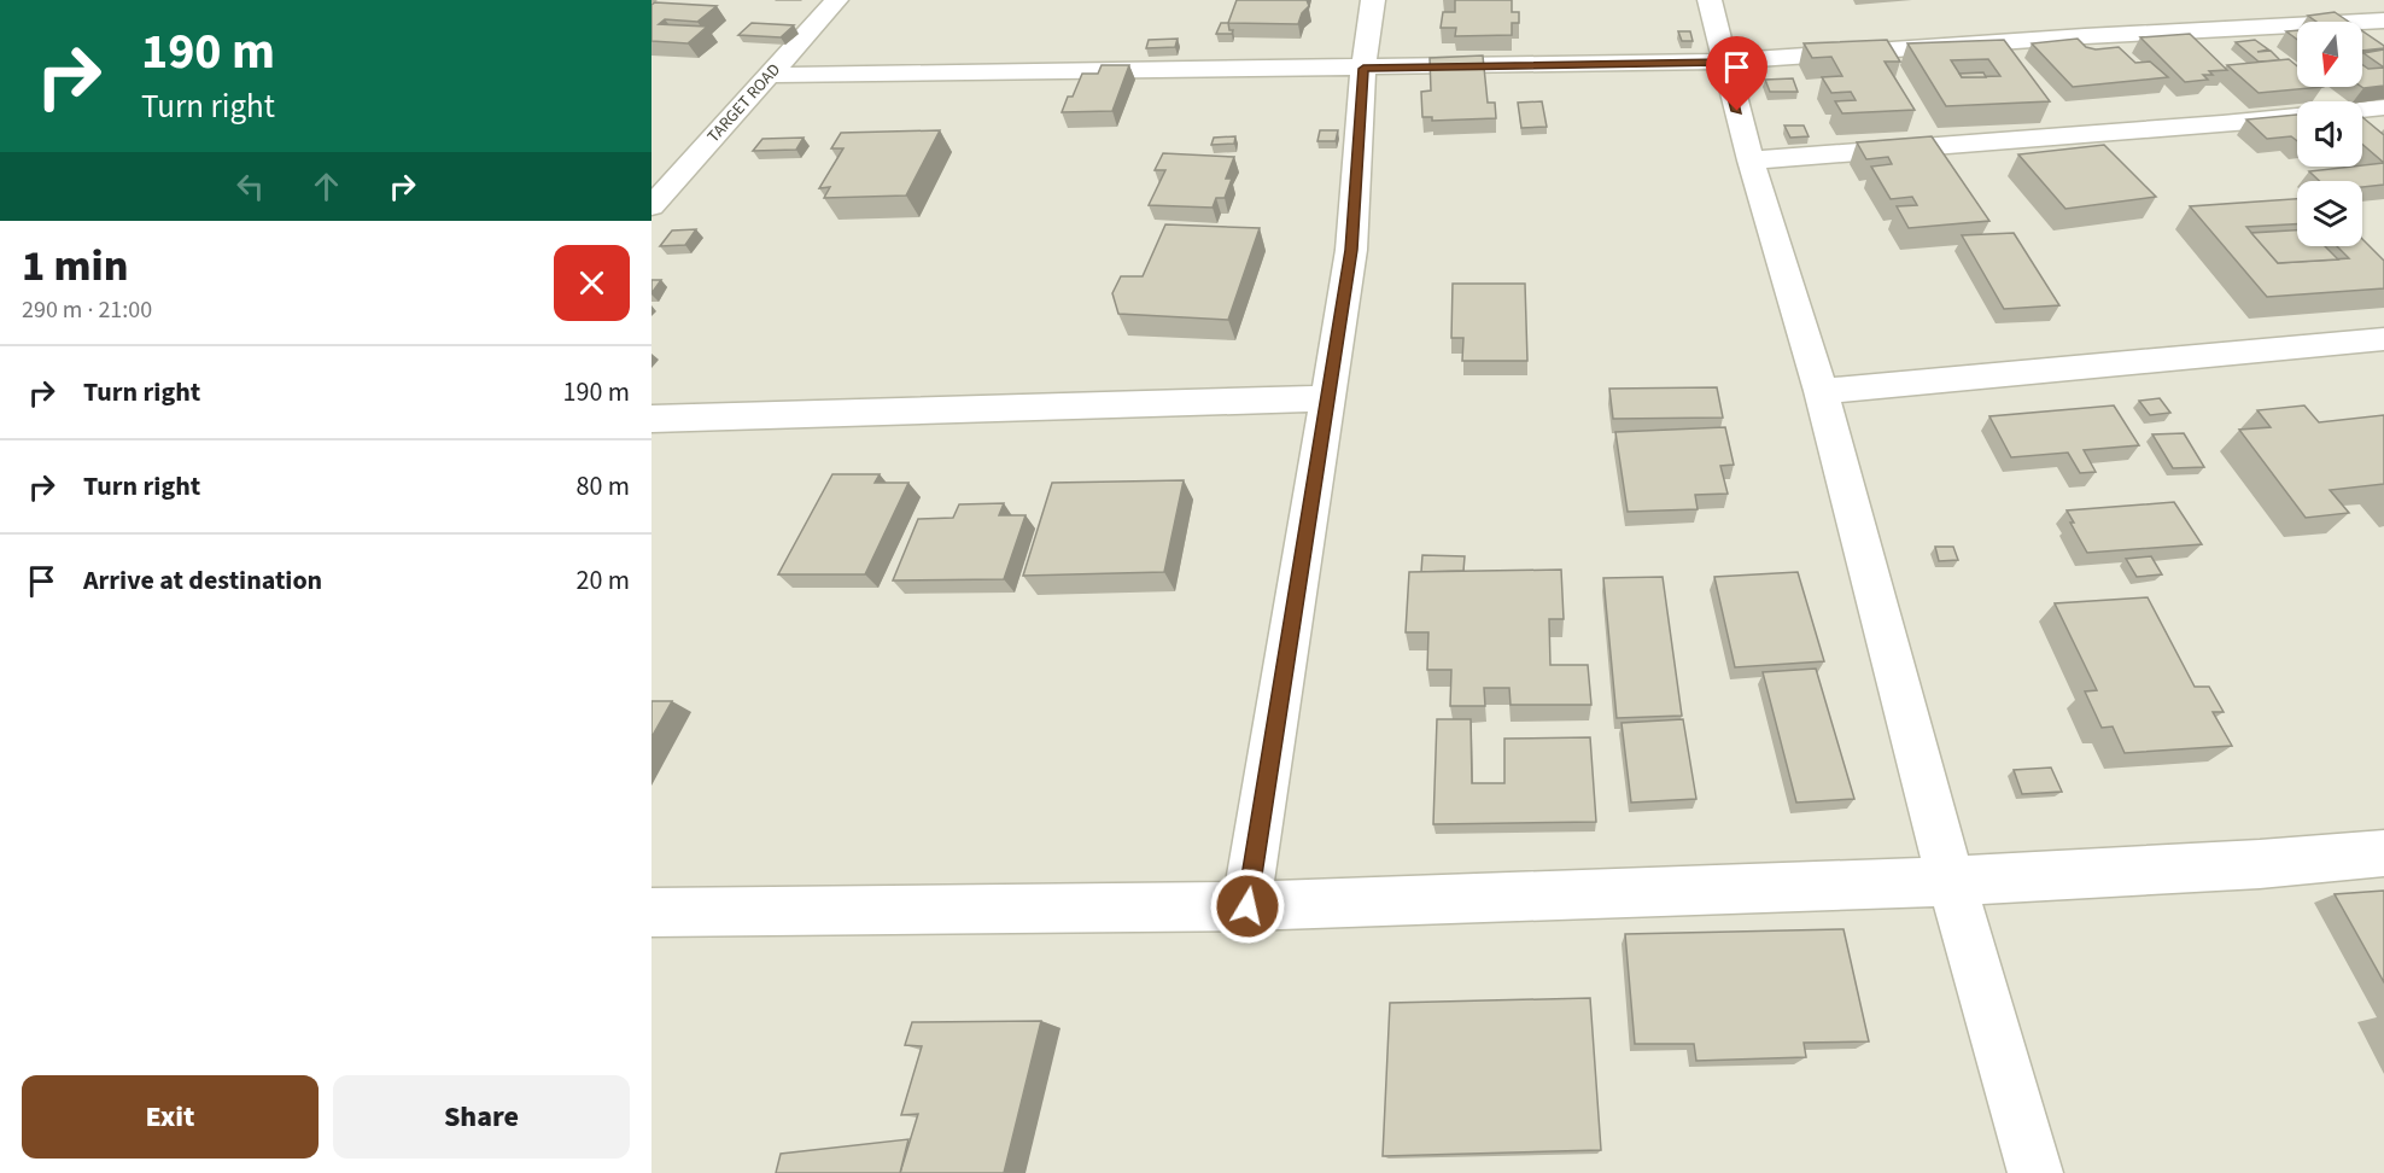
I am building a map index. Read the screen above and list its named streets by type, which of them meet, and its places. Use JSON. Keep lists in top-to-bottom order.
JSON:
{
  "streets": {
    "street": ["TARGET ROAD"]
  },
  "north": "bottom",
  "page": {
    "turn": ["190 m", "Turn right"],
    "heading": ["1 min", "290 m · 21:00"],
    "list": [
      {
        "name": "Turn right",
        "value": "190 m"
      },
      {
        "name": "Turn right",
        "value": "80 m"
      },
      {
        "name": "Arrive at destination",
        "value": "20 m"
      }
    ],
    "buttons": ["Exit", "Share"]
  }
}
